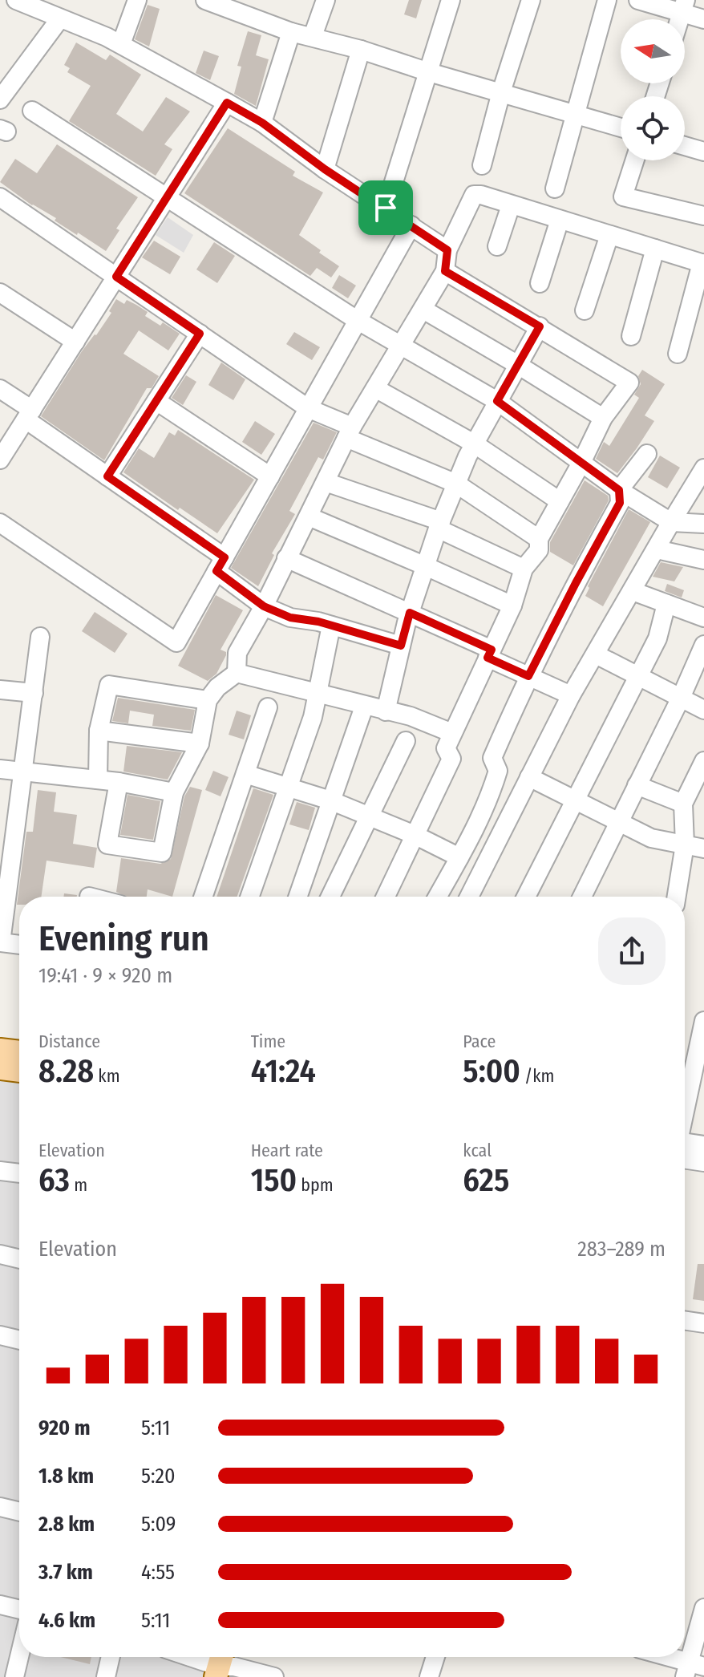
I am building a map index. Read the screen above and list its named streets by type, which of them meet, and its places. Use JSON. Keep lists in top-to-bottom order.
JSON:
{
  "north": "left",
  "page": {
    "heading": ["Evening run", "19:41 · 9 × 920 m"],
    "stats": [
      ["Distance", "8.28 km"],
      ["Time", "41:24"],
      ["Pace", "5:00 /km"],
      ["Elevation", "63 m"],
      ["Heart rate", "150 bpm"],
      ["kcal", "625"]
    ],
    "chart": ["Elevation", "283–289 m"],
    "list": [
      {
        "name": "920 m",
        "note": "5:11"
      },
      {
        "name": "1.8 km",
        "note": "5:20"
      },
      {
        "name": "2.8 km",
        "note": "5:09"
      },
      {
        "name": "3.7 km",
        "note": "4:55"
      },
      {
        "name": "4.6 km",
        "note": "5:11"
      }
    ]
  }
}
